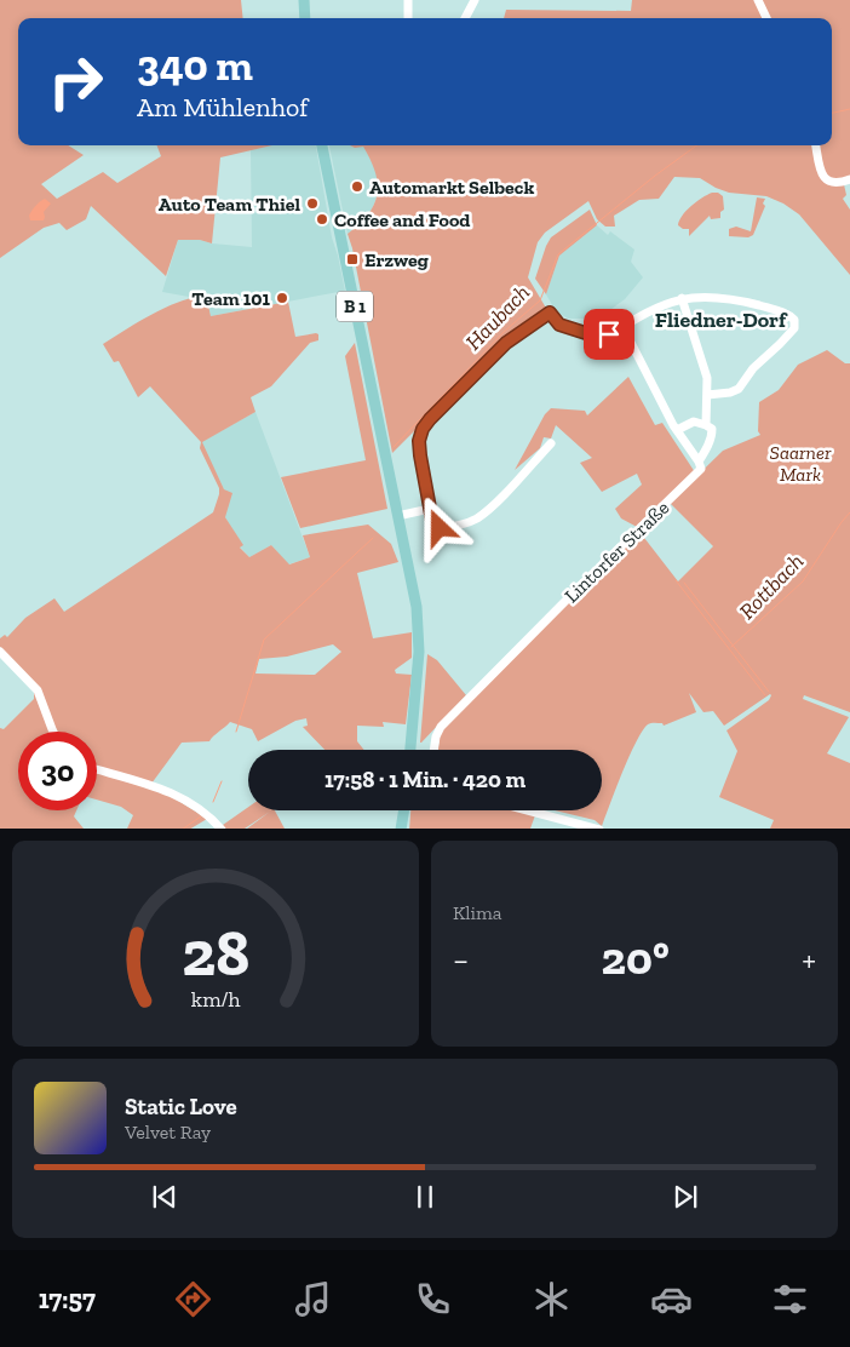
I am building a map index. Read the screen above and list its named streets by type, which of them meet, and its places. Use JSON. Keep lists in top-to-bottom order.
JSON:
{
  "streets": {
    "main road": ["B 1"],
    "street": ["Lintorfer Straße"]
  },
  "districts": ["Fliedner-Dorf"],
  "water": ["Haubach", "Rottbach"],
  "parks": ["Saarner Mark"],
  "places": {
    "other": [
      "Automarkt Selbeck",
      "Auto Team Thiel",
      "Coffee and Food",
      "Team 101"
    ],
    "transit": ["Erzweg"]
  },
  "page": {
    "turn": ["340 m", "Am Mühlenhof"],
    "limit": "30",
    "trip": "17:58 · 1 Min. · 420 m",
    "tile": "Klima",
    "heat": ["−", "20°", "+"],
    "song": ["Static Love", "Velvet Ray"],
    "tabs": "17:57",
    "gauge": ["28", "km/h"]
  }
}
